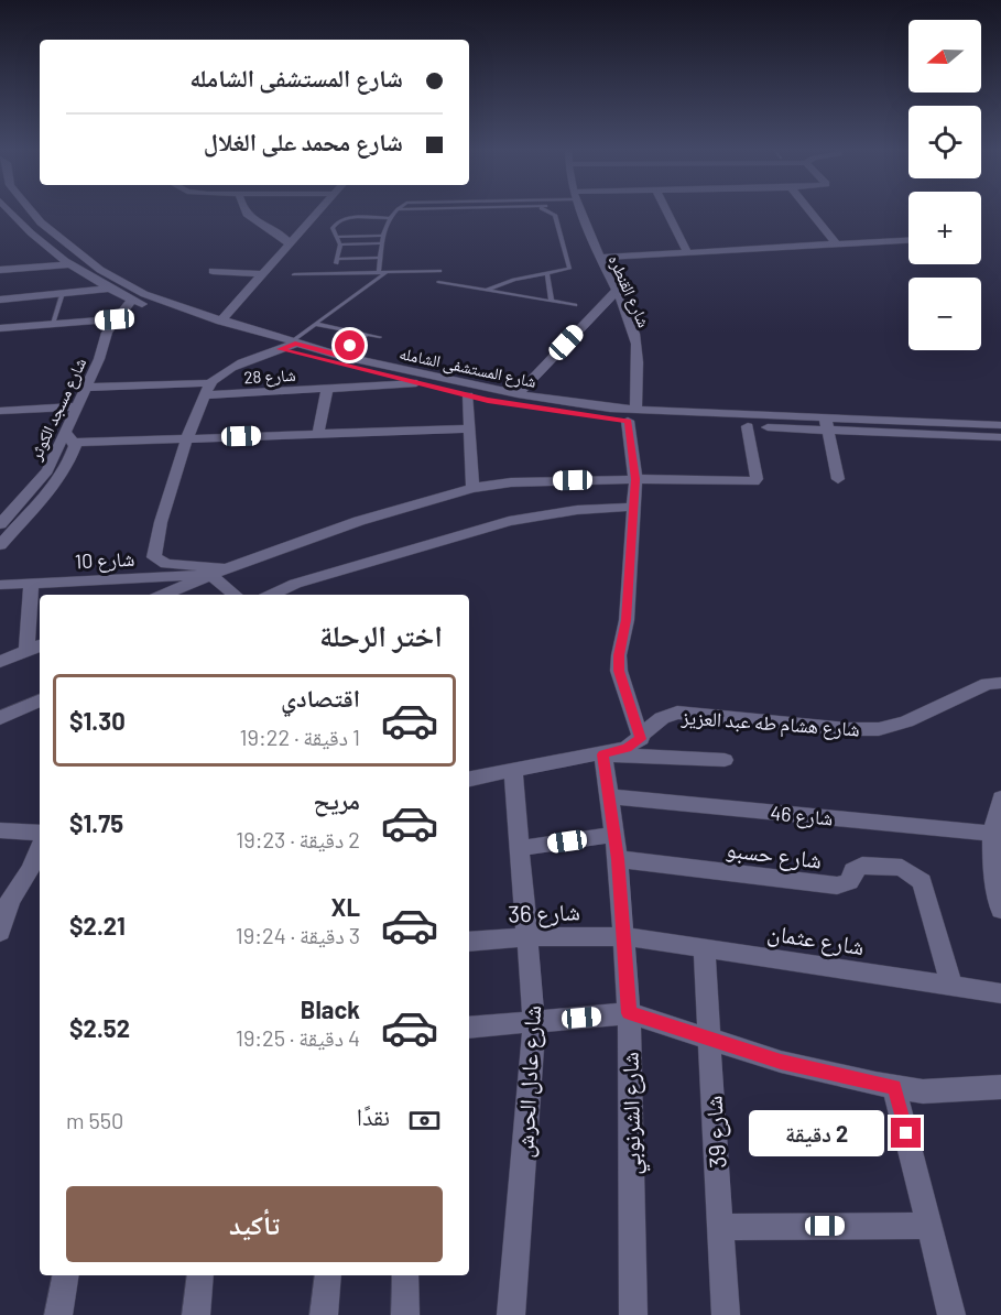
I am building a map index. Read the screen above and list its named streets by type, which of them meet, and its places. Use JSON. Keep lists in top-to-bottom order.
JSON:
{
  "streets": {
    "street": [
      "شارع القنطره",
      "شارع المستشفى الشامله",
      "شارع 28",
      "شارع مسجد الكوثر",
      "شارع 10",
      "شارع هشام طه عبد العزيز",
      "شارع 46",
      "شارع حسبو",
      "شارع 36",
      "شارع عثمان",
      "شارع عادل الحرش",
      "شارع الشرنوبي",
      "شارع 39"
    ]
  },
  "crossings": [
    ["شارع القنطره", "شارع المستشفى الشامله"],
    ["شارع القنطره", "شارع هشام طه عبد العزيز"],
    ["شارع المستشفى الشامله", "شارع 28"],
    ["شارع المستشفى الشامله", "شارع مسجد الكوثر"],
    ["شارع 28", "شارع مسجد الكوثر"],
    ["شارع هشام طه عبد العزيز", "شارع عادل الحرش"],
    ["شارع هشام طه عبد العزيز", "شارع الشرنوبي"],
    ["شارع 46", "شارع الشرنوبي"],
    ["شارع حسبو", "شارع عثمان"],
    ["شارع حسبو", "شارع الشرنوبي"],
    ["شارع 36", "شارع عثمان"],
    ["شارع 36", "شارع عادل الحرش"],
    ["شارع 36", "شارع الشرنوبي"],
    ["شارع عثمان", "شارع الشرنوبي"],
    ["شارع عثمان", "شارع 39"]
  ],
  "north": "left",
  "page": {
    "map_buttons": ["+", "−"],
    "banner": ["شارع المستشفى الشامله", "شارع محمد على الغلال"],
    "heading": "اختر الرحلة",
    "list": [
      {
        "name": "اقتصادي",
        "note": "1 دقيقة · 19:22",
        "value": "$1.30"
      },
      {
        "name": "مريح",
        "note": "2 دقيقة · 19:23",
        "value": "$1.75"
      },
      {
        "name": "XL",
        "note": "3 دقيقة · 19:24",
        "value": "$2.21"
      },
      {
        "name": "Black",
        "note": "4 دقيقة · 19:25",
        "value": "$2.52"
      }
    ],
    "pay": ["نقدًا", "550 m"],
    "bubble": "2 دقيقة",
    "buttons": "تأكيد"
  }
}
